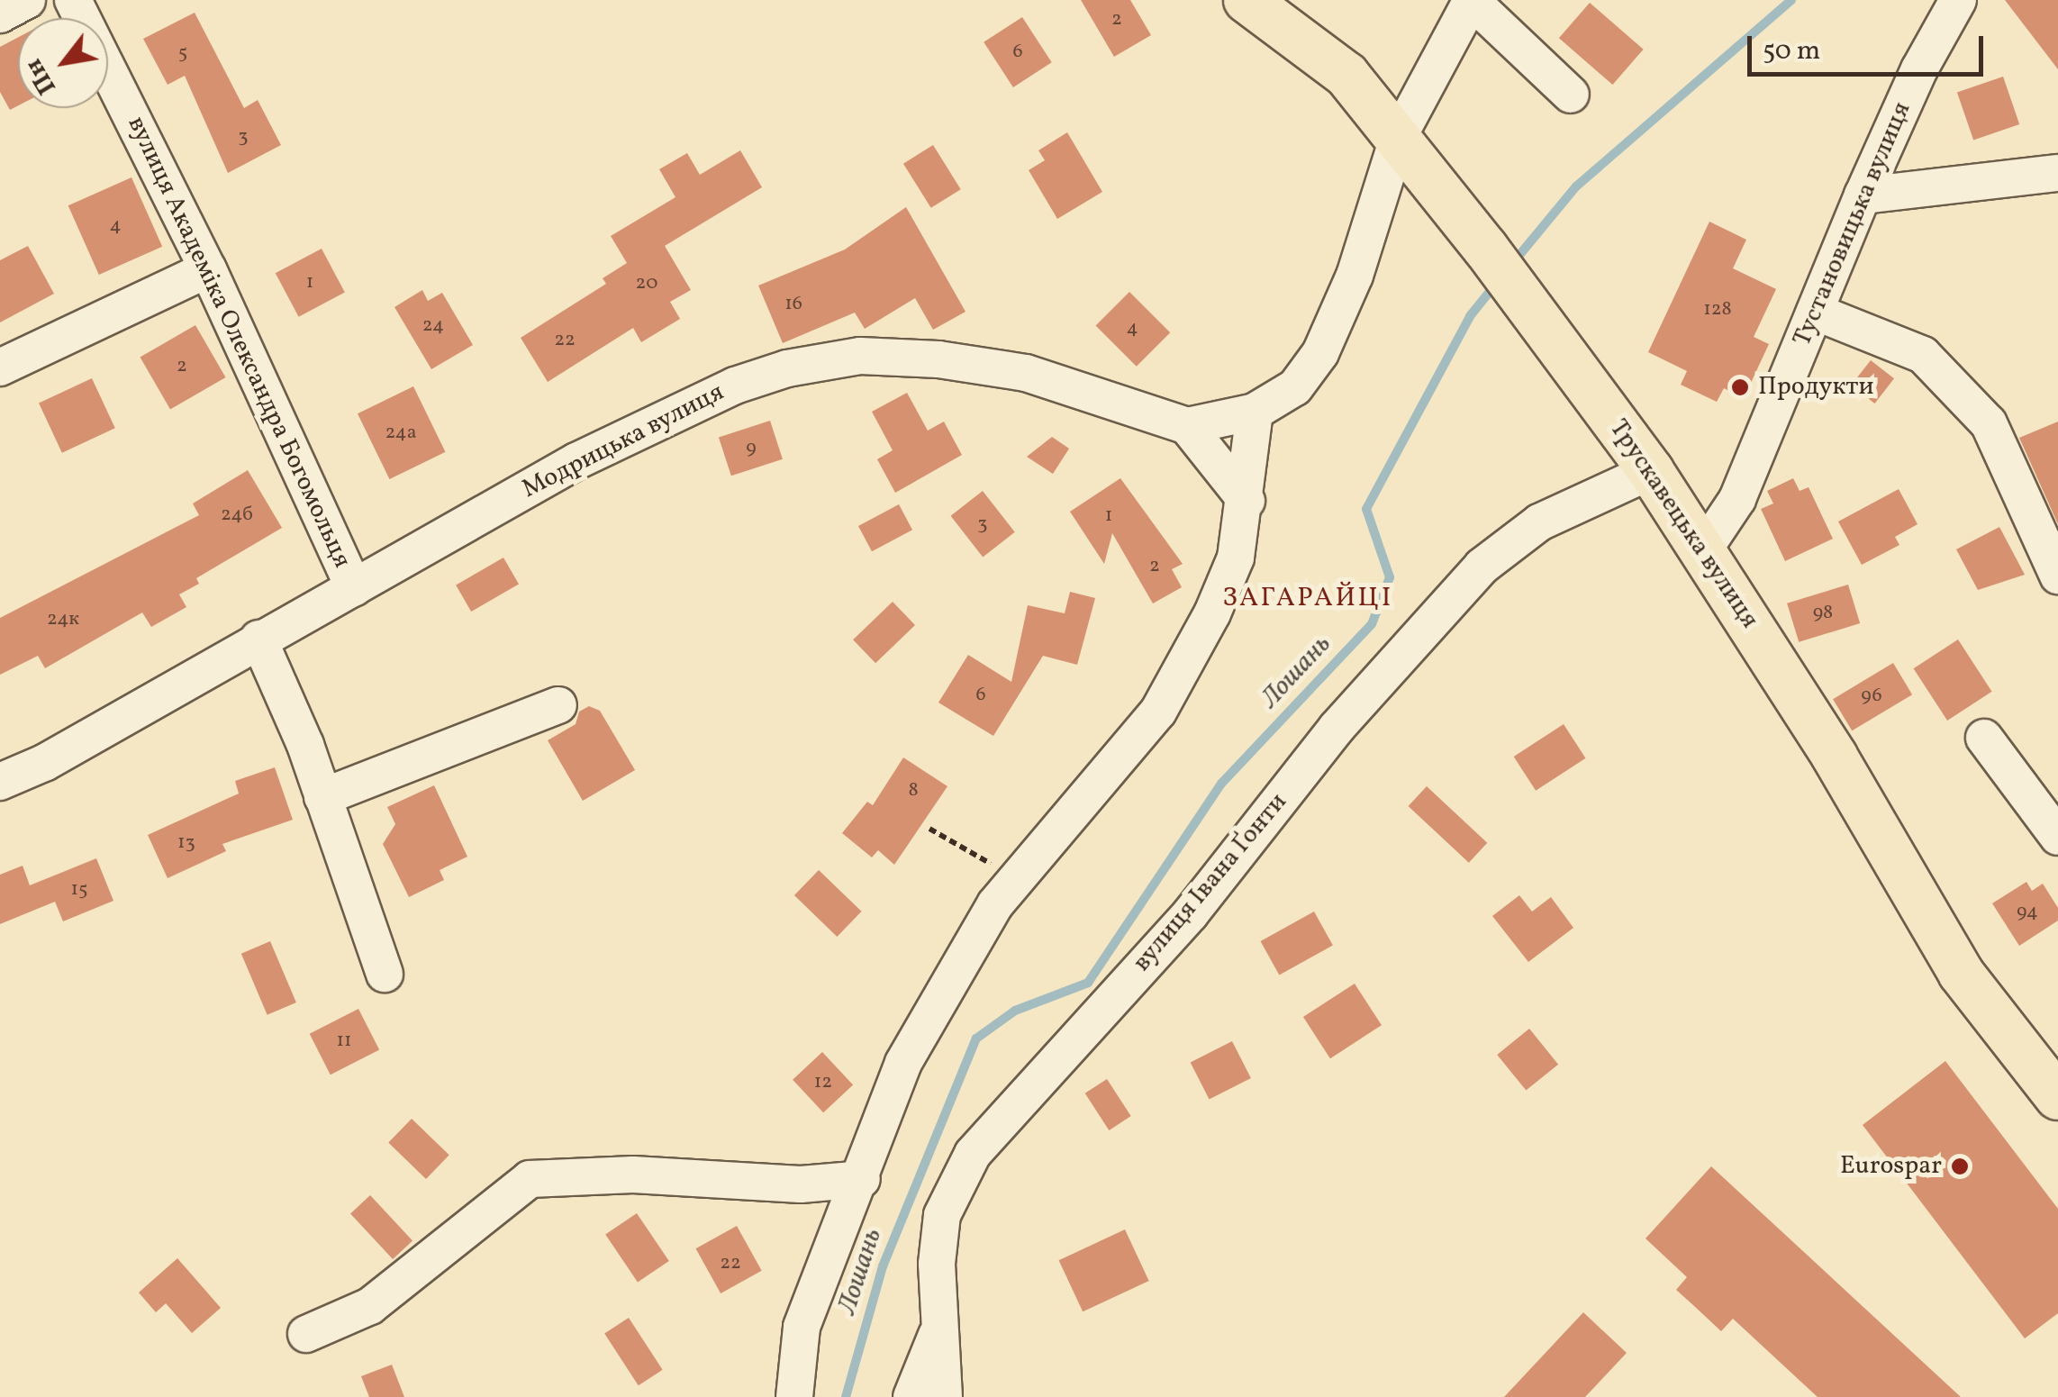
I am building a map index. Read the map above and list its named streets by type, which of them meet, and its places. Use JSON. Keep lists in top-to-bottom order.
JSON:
{
  "streets": {
    "main road": ["Трускавецька вулиця"],
    "street": [
      "Тустановицька вулиця",
      "вулиця Академіка Олександра Богомольця",
      "Модрицька вулиця",
      "вулиця Івана Ґонти"
    ]
  },
  "crossings": [
    ["Тустановицька вулиця", "Трускавецька вулиця"],
    ["вулиця Академіка Олександра Богомольця", "Модрицька вулиця"],
    ["Трускавецька вулиця", "вулиця Івана Ґонти"]
  ],
  "districts": ["ЗАГАРАЙЦІ"],
  "water": ["Лошань"],
  "places": ["Продукти", "Eurospar"],
  "house_numbers": [
    "2",
    "6",
    "5",
    "3",
    "4",
    "1",
    "20",
    "16",
    "128",
    "24",
    "4",
    "22",
    "2",
    "24а",
    "9",
    "24б",
    "1",
    "3",
    "2",
    "98",
    "24к",
    "6",
    "96",
    "8",
    "13",
    "15",
    "94",
    "11",
    "12",
    "22"
  ],
  "scale_bar": "50 m",
  "north": "bottom left"
}
